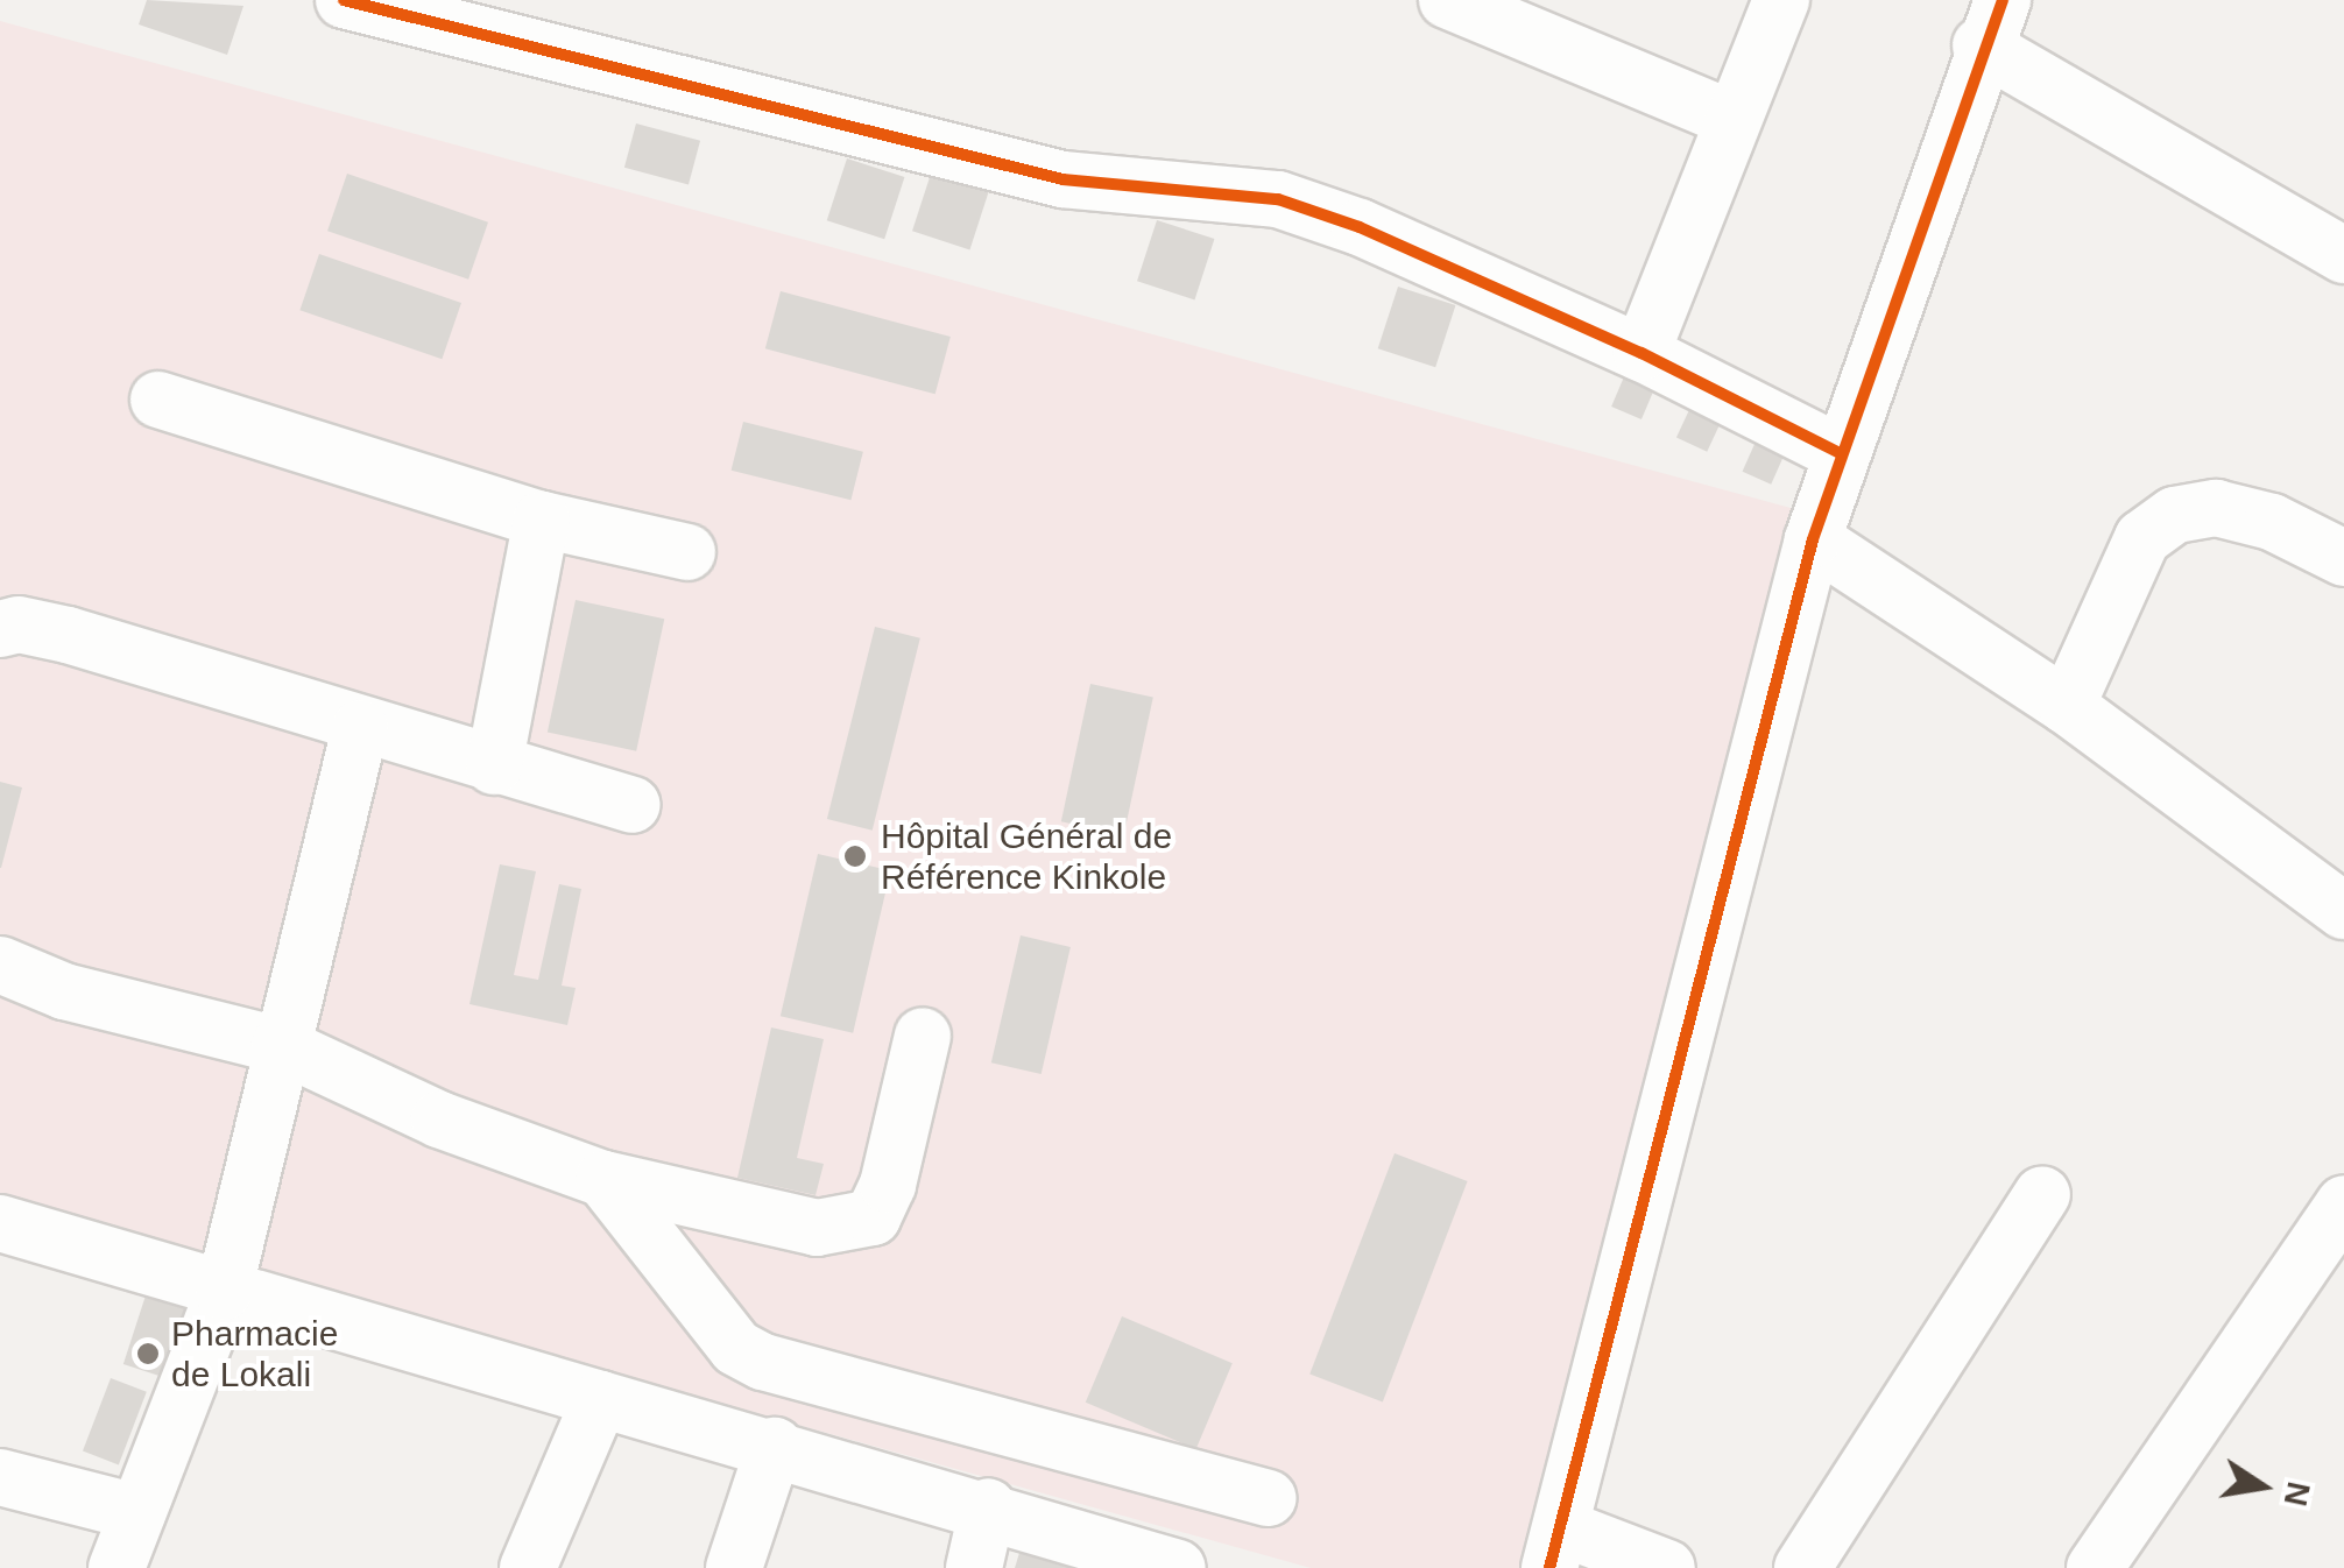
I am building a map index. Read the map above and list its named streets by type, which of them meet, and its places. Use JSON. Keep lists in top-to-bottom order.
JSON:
{
  "places": ["Hôpital Général de Référence Kinkole", "Pharmacie de Lokali"],
  "north": "right"
}
